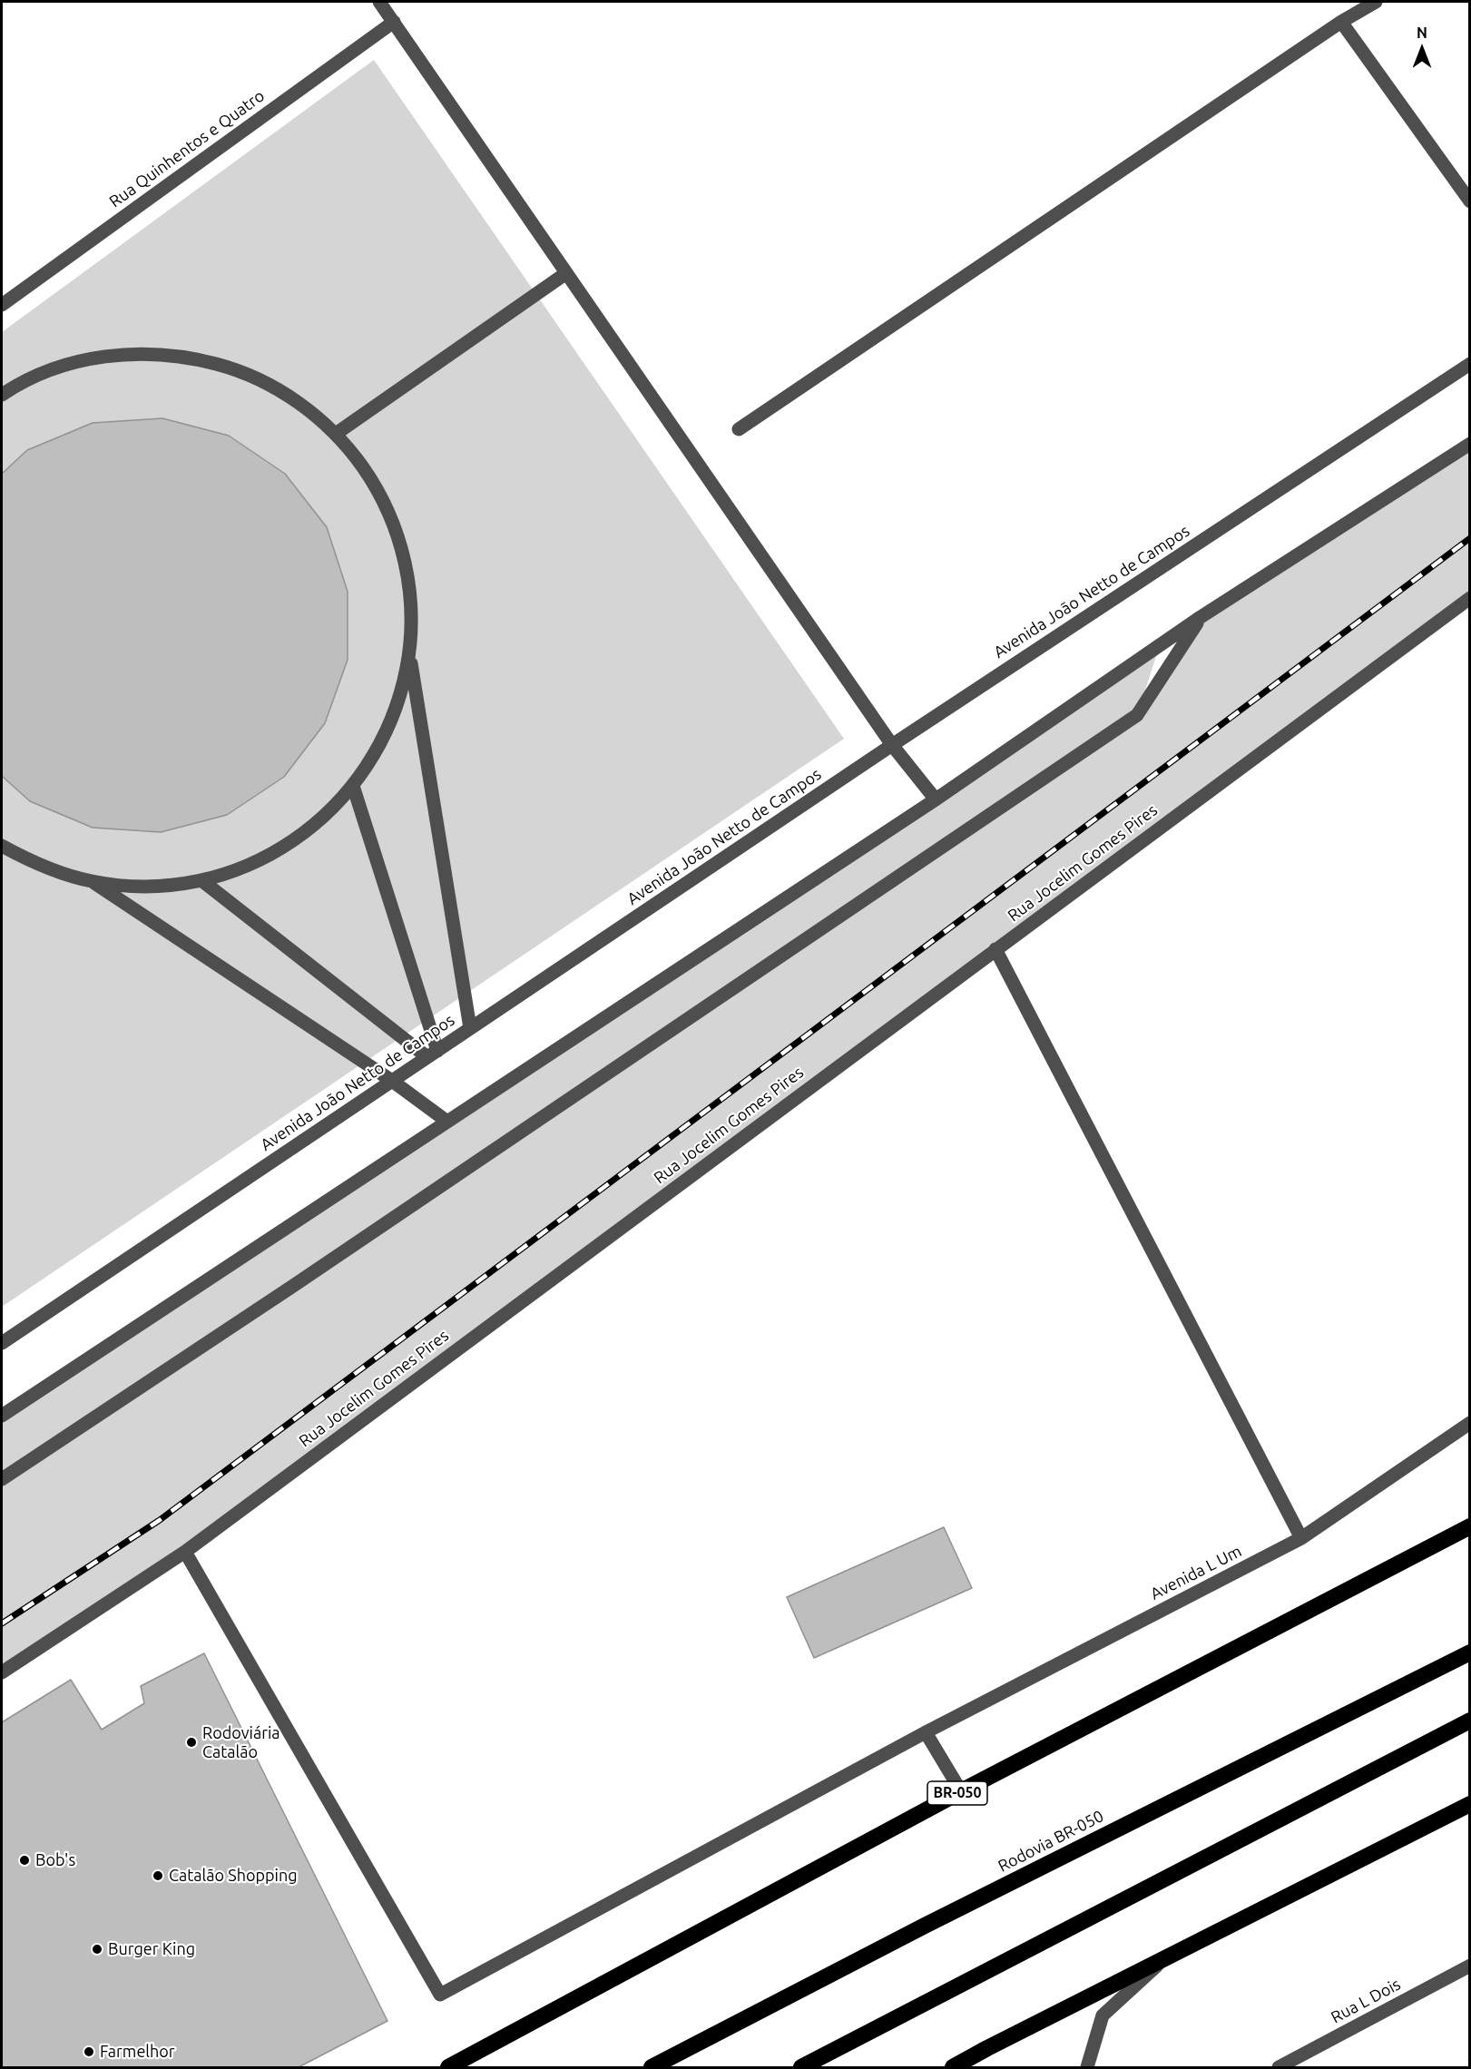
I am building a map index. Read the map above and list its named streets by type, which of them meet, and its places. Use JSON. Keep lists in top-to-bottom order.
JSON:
{
  "streets": {
    "highway": ["BR-050", "Rodovia BR-050"],
    "street": [
      "Rua Quinhentos e Quatro",
      "Avenida João Netto de Campos",
      "Rua Jocelim Gomes Pires",
      "Avenida L Um",
      "Rua L Dois"
    ]
  },
  "crossings": [
    ["Rua Jocelim Gomes Pires", "Avenida L Um"]
  ],
  "places": [
    "Rodoviária Catalão",
    "Bob's",
    "Catalão Shopping",
    "Burger King",
    "Farmelhor"
  ],
  "north": "top"
}
